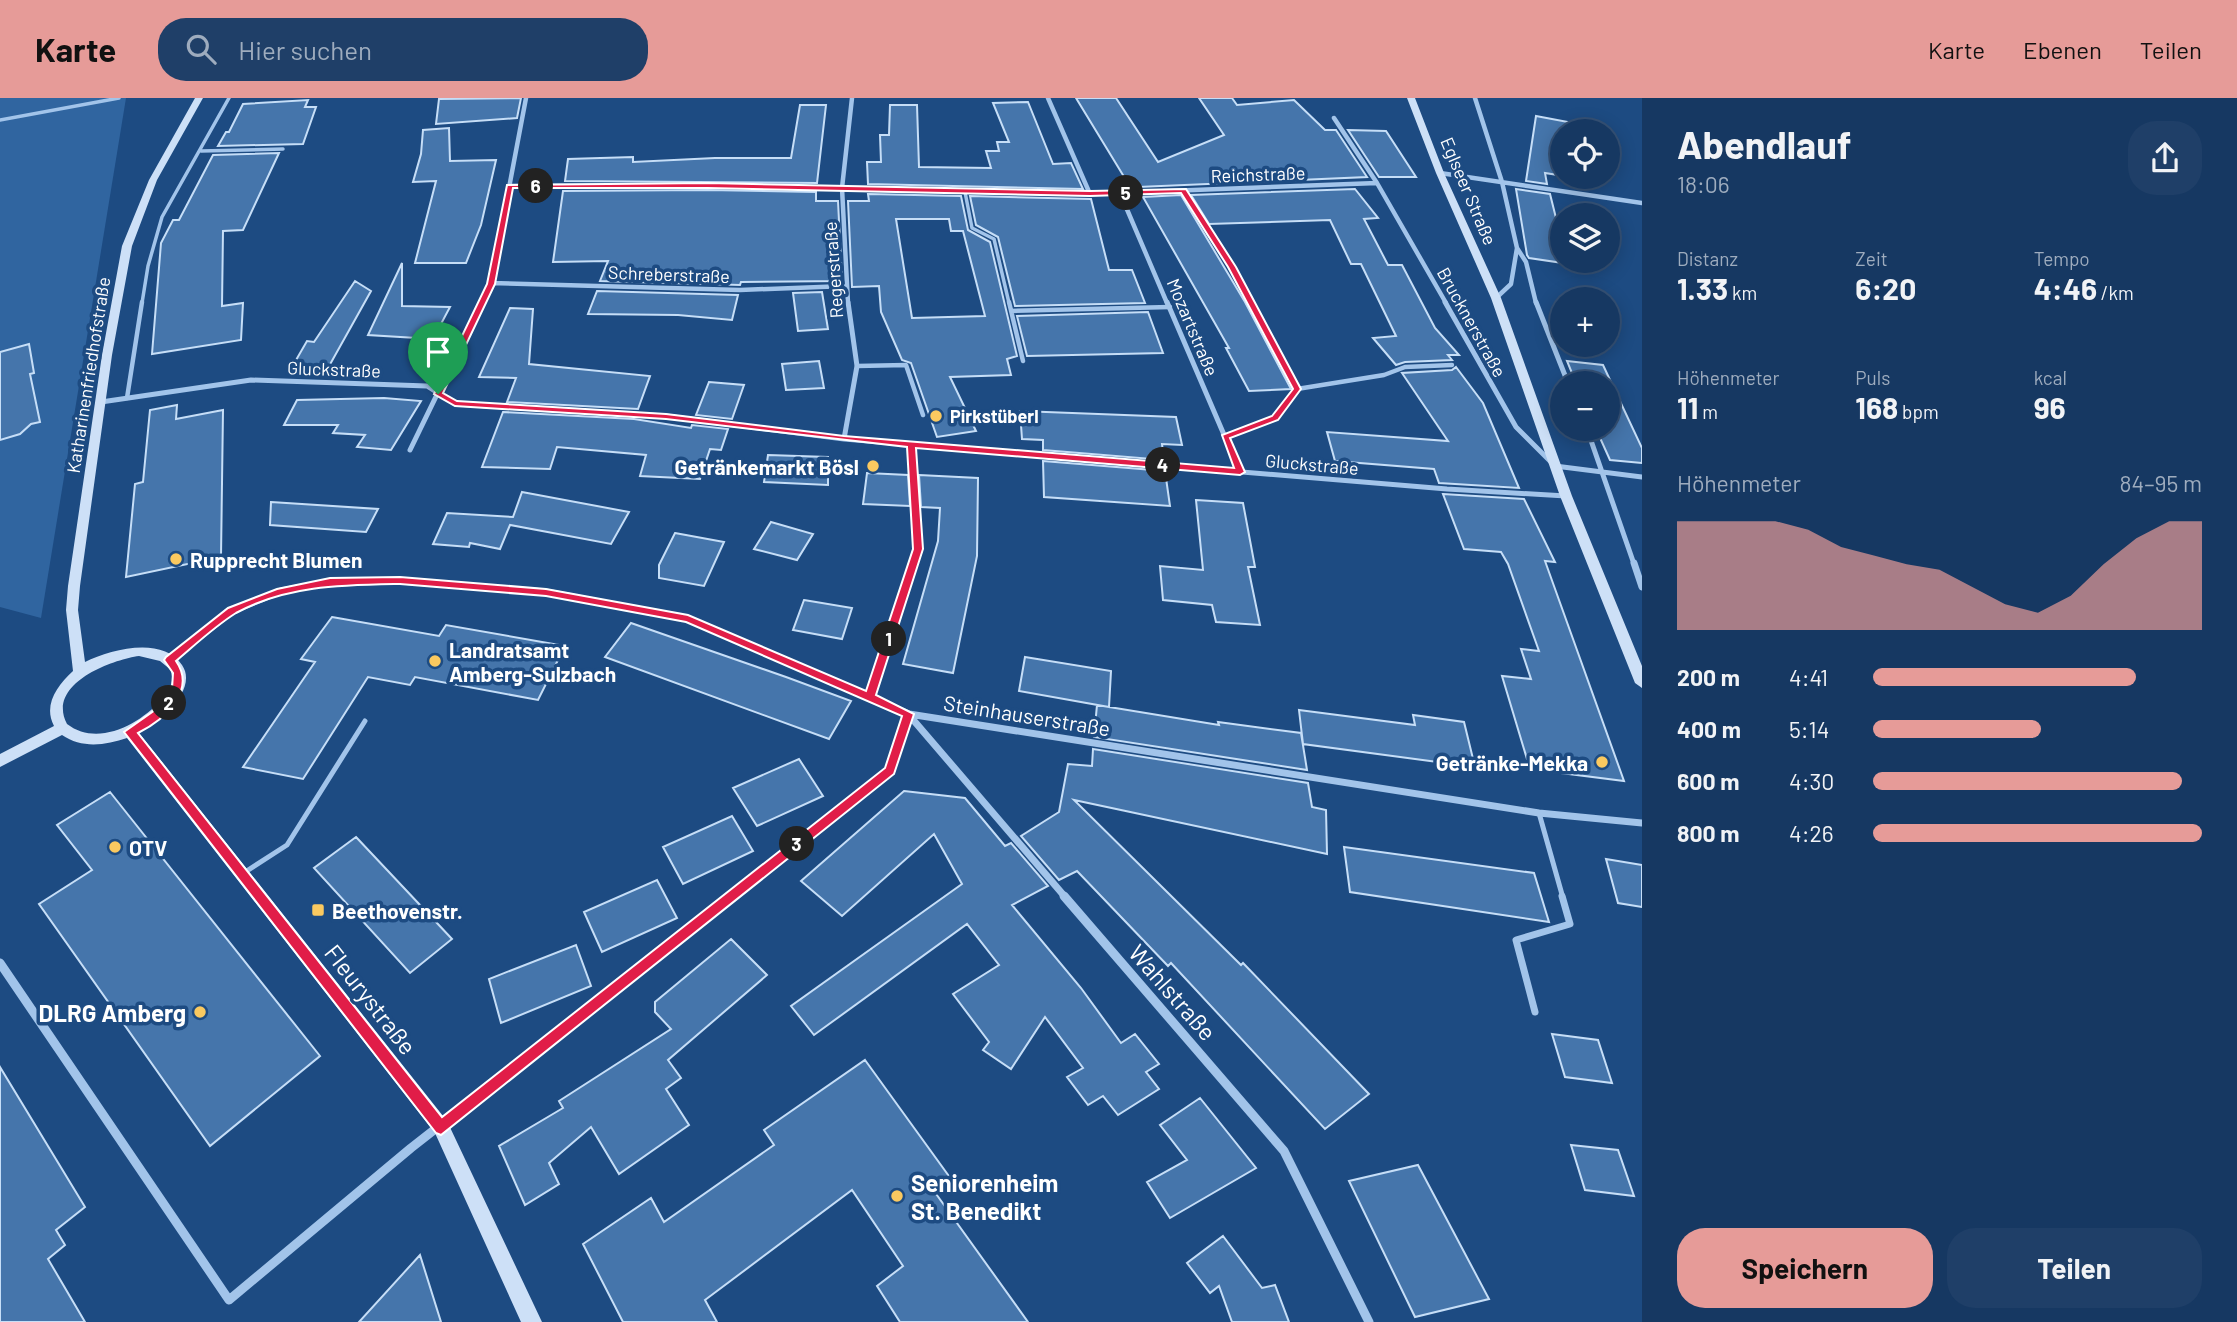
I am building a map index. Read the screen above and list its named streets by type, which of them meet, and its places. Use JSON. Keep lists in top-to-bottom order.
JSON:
{
  "streets": {
    "street": [
      "Reichstraße",
      "Eglseer Straße",
      "Regerstraße",
      "Schreberstraße",
      "Brucknerstraße",
      "Mozartstraße",
      "Gluckstraße",
      "Katharinenfriedhofstraße",
      "Steinhauserstraße",
      "Wahlstraße",
      "Fleurystraße"
    ]
  },
  "crossings": [
    ["Reichstraße", "Regerstraße"],
    ["Reichstraße", "Brucknerstraße"],
    ["Reichstraße", "Mozartstraße"],
    ["Eglseer Straße", "Brucknerstraße"],
    ["Eglseer Straße", "Gluckstraße"],
    ["Regerstraße", "Schreberstraße"],
    ["Regerstraße", "Gluckstraße"],
    ["Mozartstraße", "Gluckstraße"],
    ["Gluckstraße", "Katharinenfriedhofstraße"],
    ["Katharinenfriedhofstraße", "Fleurystraße"],
    ["Steinhauserstraße", "Wahlstraße"]
  ],
  "places": {
    "other": [
      "Pirkstüberl",
      "Getränkemarkt Bösl",
      "Rupprecht Blumen",
      "Landratsamt Amberg-Sulzbach",
      "Getränke-Mekka",
      "OTV",
      "DLRG Amberg",
      "Seniorenheim St. Benedikt"
    ],
    "transit": ["Beethovenstr."]
  },
  "page": {
    "header": "Karte",
    "search": "Hier suchen",
    "nav": ["Karte", "Ebenen", "Teilen"],
    "heading": ["Abendlauf", "18:06"],
    "map_buttons": ["+", "−"],
    "pins": [
      "6",
      "5",
      "4",
      "1",
      "2",
      "3"
    ],
    "stats": [
      ["Distanz", "1.33 km"],
      ["Zeit", "6:20"],
      ["Tempo", "4:46 /km"],
      ["Höhenmeter", "11 m"],
      ["Puls", "168 bpm"],
      ["kcal", "96"]
    ],
    "chart": ["Höhenmeter", "84–95 m"],
    "list": [
      {
        "name": "200 m",
        "note": "4:41"
      },
      {
        "name": "400 m",
        "note": "5:14"
      },
      {
        "name": "600 m",
        "note": "4:30"
      },
      {
        "name": "800 m",
        "note": "4:26"
      }
    ],
    "buttons": ["Speichern", "Teilen"]
  }
}
